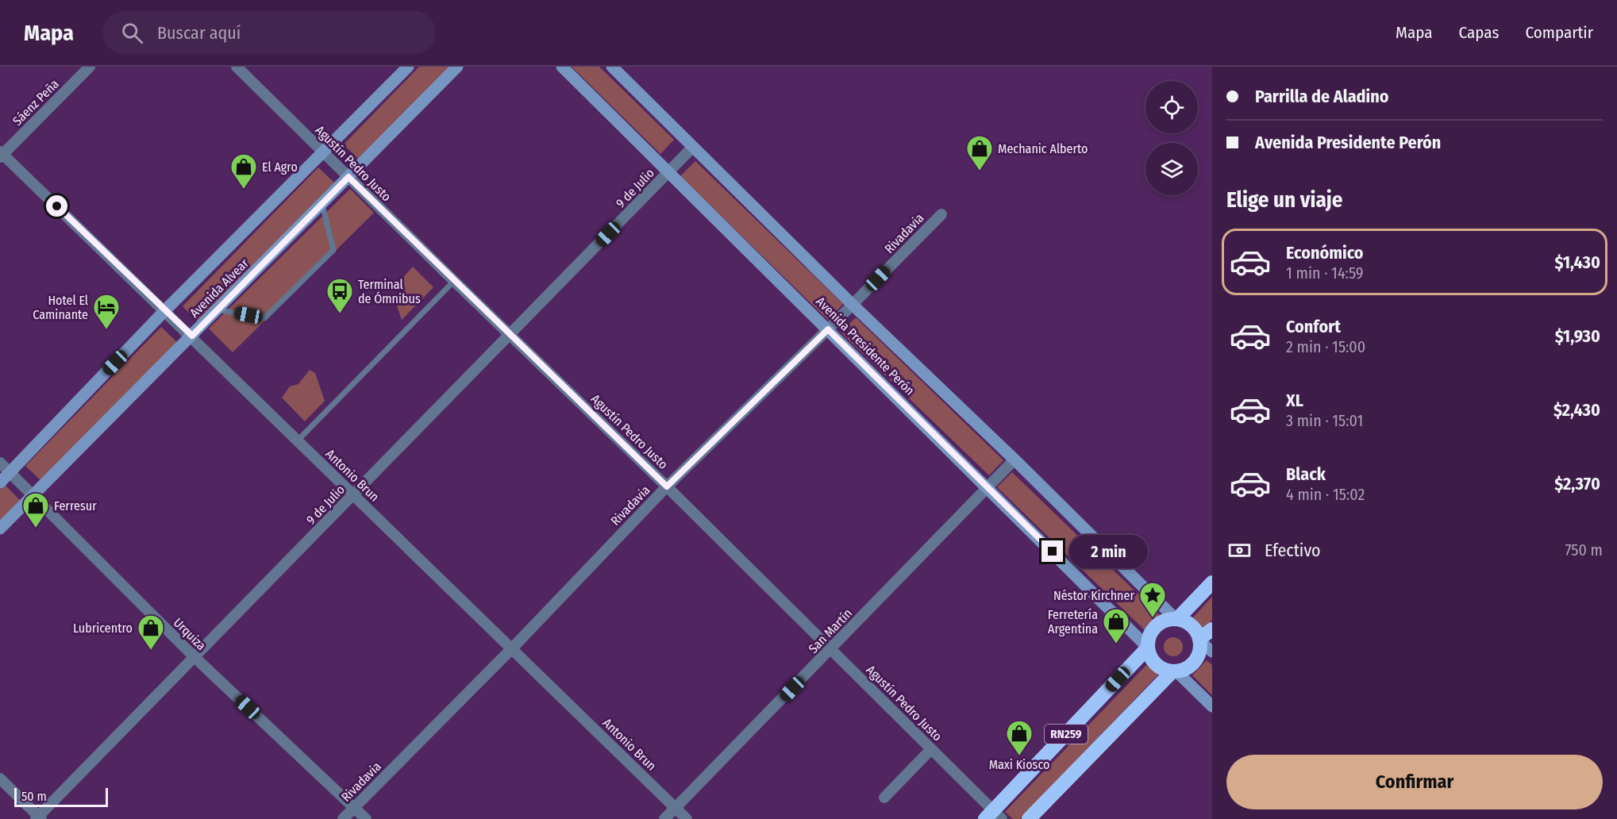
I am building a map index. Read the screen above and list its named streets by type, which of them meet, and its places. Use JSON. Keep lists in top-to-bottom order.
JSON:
{
  "streets": {
    "highway": ["RN259"],
    "main road": ["Avenida Alvear", "Avenida Presidente Perón"],
    "street": [
      "Sáenz Peña",
      "Agustín Pedro Justo",
      "9 de Julio",
      "Rivadavia",
      "Antonio Brun",
      "San Martín",
      "Urquiza"
    ]
  },
  "crossings": [
    ["Sáenz Peña", "Antonio Brun"],
    ["Agustín Pedro Justo", "9 de Julio"],
    ["Agustín Pedro Justo", "Rivadavia"],
    ["Agustín Pedro Justo", "Avenida Alvear"],
    ["Agustín Pedro Justo", "San Martín"],
    ["Agustín Pedro Justo", "RN259"],
    ["9 de Julio", "Avenida Presidente Perón"],
    ["9 de Julio", "Antonio Brun"],
    ["9 de Julio", "Urquiza"],
    ["Rivadavia", "Avenida Presidente Perón"],
    ["Rivadavia", "Antonio Brun"],
    ["Rivadavia", "Urquiza"],
    ["Avenida Alvear", "Antonio Brun"],
    ["Avenida Alvear", "Urquiza"],
    ["Avenida Presidente Perón", "San Martín"],
    ["Avenida Presidente Perón", "RN259"],
    ["Antonio Brun", "San Martín"]
  ],
  "places": {
    "shop": [
      "Mechanic Alberto",
      "El Agro",
      "Ferresur",
      "Ferretería Argentina",
      "Lubricentro",
      "Maxi Kiosco"
    ],
    "bus stop": ["Terminal de Ómnibus"],
    "hotel": ["Hotel El Caminante"],
    "place": ["Néstor Kirchner"]
  },
  "scale_bar": "50 m",
  "page": {
    "header": "Mapa",
    "search": "Buscar aquí",
    "nav": ["Mapa", "Capas", "Compartir"],
    "banner": ["Parrilla de Aladino", "Avenida Presidente Perón"],
    "heading": "Elige un viaje",
    "list": [
      {
        "name": "Económico",
        "note": "1 min · 14:59",
        "value": "$1,430"
      },
      {
        "name": "Confort",
        "note": "2 min · 15:00",
        "value": "$1,930"
      },
      {
        "name": "XL",
        "note": "3 min · 15:01",
        "value": "$2,430"
      },
      {
        "name": "Black",
        "note": "4 min · 15:02",
        "value": "$2,370"
      }
    ],
    "pay": ["Efectivo", "750 m"],
    "bubble": "2 min",
    "buttons": "Confirmar",
    "scale": "50 m"
  }
}
